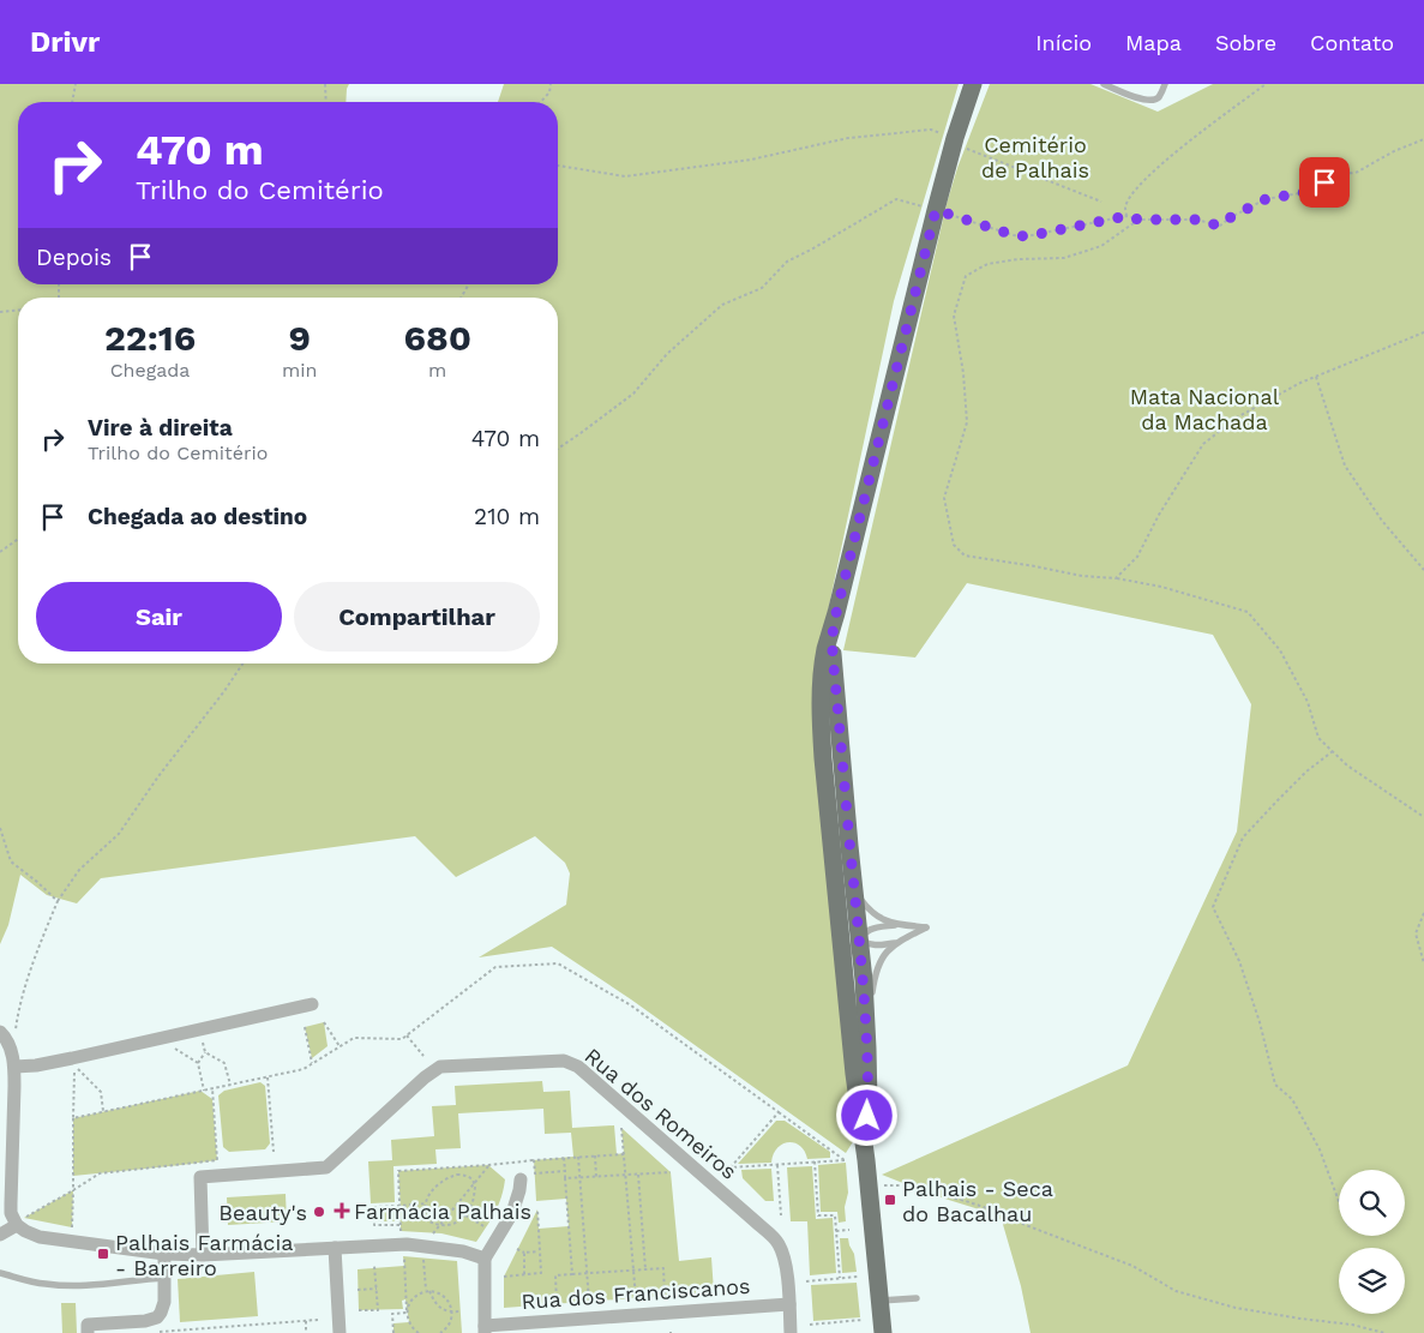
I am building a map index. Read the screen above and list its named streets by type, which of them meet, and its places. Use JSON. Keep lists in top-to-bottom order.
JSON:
{
  "streets": {
    "street": ["Rua dos Romeiros", "Rua dos Franciscanos"]
  },
  "crossings": [
    ["Rua dos Romeiros", "Rua dos Franciscanos"]
  ],
  "parks": ["Cemitério de Palhais", "Mata Nacional da Machada"],
  "places": {
    "transit": ["Palhais - Seca do Bacalhau", "Palhais Farmácia - Barreiro"],
    "health": ["Farmácia Palhais"],
    "other": ["Beauty's"]
  },
  "page": {
    "header": "Drivr",
    "nav": [
      "Início",
      "Mapa",
      "Sobre",
      "Contato"
    ],
    "turn": ["470 m", "Trilho do Cemitério"],
    "then": "Depois",
    "eta": [
      "22:16",
      "Chegada",
      "9",
      "min",
      "680",
      "m"
    ],
    "list": [
      {
        "name": "Vire à direita",
        "note": "Trilho do Cemitério",
        "value": "470 m"
      },
      {
        "name": "Chegada ao destino",
        "value": "210 m"
      }
    ],
    "buttons": ["Sair", "Compartilhar"]
  }
}
